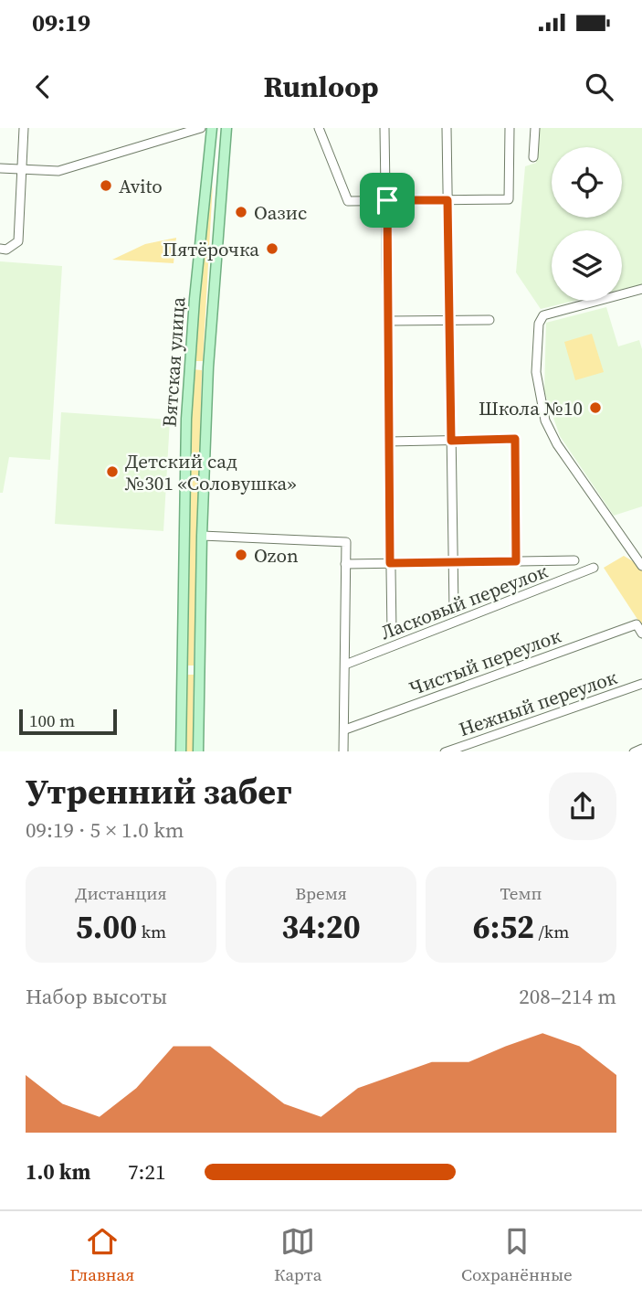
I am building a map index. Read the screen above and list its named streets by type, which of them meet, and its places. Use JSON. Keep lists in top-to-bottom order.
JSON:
{
  "streets": {
    "main road": ["Вятская улица"],
    "street": ["Ласковый переулок", "Чистый переулок", "Нежный переулок"]
  },
  "places": [
    "Avito",
    "Оазис",
    "Пятёрочка",
    "Школа №10",
    "Детский сад №301 «Соловушка»",
    "Ozon"
  ],
  "scale_bar": "100 m",
  "page": {
    "status": "09:19",
    "header": "Runloop",
    "scale": "100 m",
    "heading": ["Утренний забег", "09:19 · 5 × 1.0 km"],
    "stats": [
      ["Дистанция", "5.00 km"],
      ["Время", "34:20"],
      ["Темп", "6:52 /km"]
    ],
    "chart": ["Набор высоты", "208–214 m"],
    "list": [
      {
        "name": "1.0 km",
        "note": "7:21"
      }
    ],
    "tabs": ["Главная", "Карта", "Сохранённые"]
  }
}
